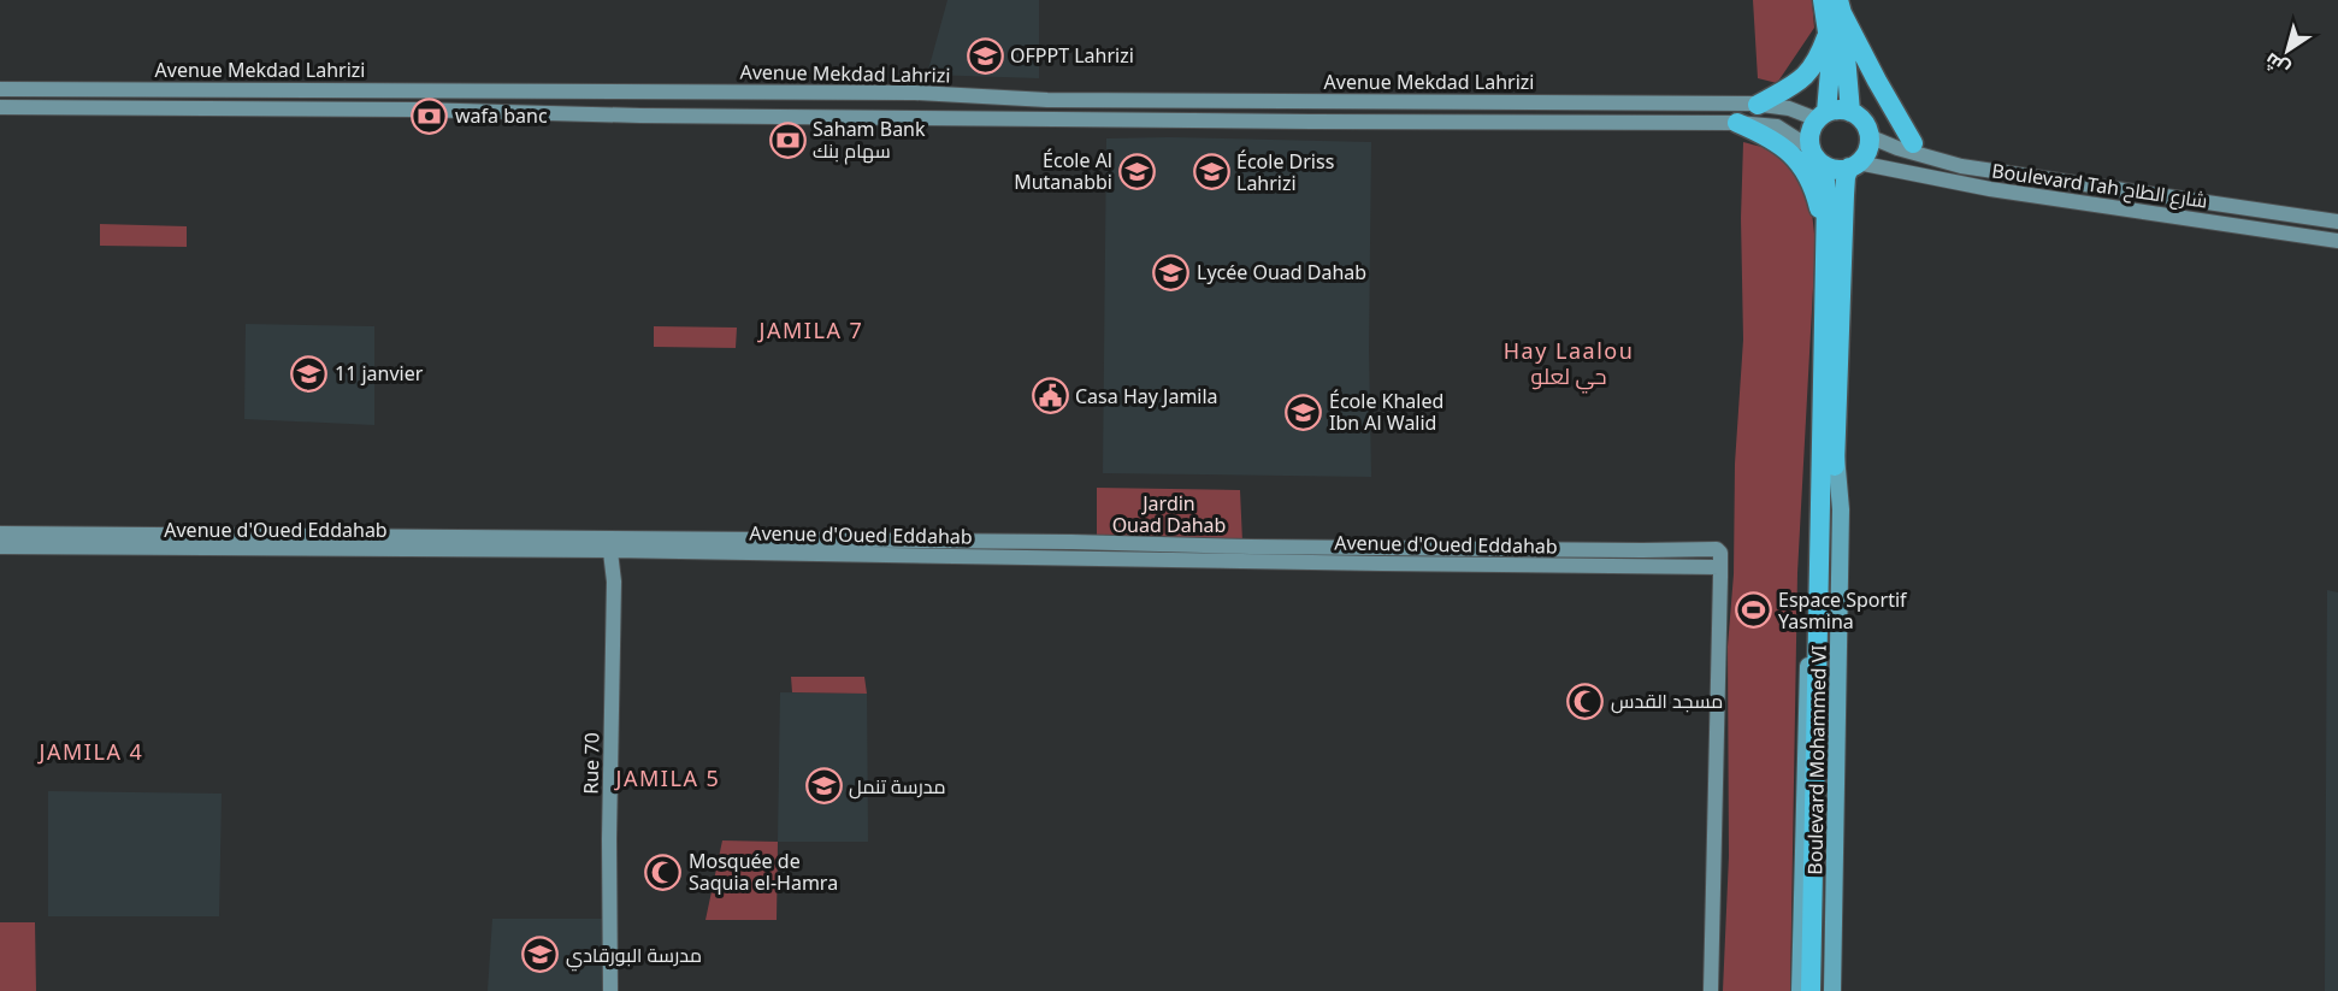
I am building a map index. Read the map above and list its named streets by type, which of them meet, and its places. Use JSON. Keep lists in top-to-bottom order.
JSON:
{
  "streets": {
    "main road": ["Boulevard Mohammed VI"],
    "street": [
      "Avenue Mekdad Lahrizi",
      "Boulevard Tah شارع الطاح",
      "Avenue d'Oued Eddahab",
      "Rue 70"
    ]
  },
  "crossings": [
    ["Avenue Mekdad Lahrizi", "Boulevard Tah شارع الطاح"],
    ["Avenue d'Oued Eddahab", "Rue 70"]
  ],
  "districts": [
    "JAMILA 7",
    "Hay Laalou حي لعلو",
    "JAMILA 4",
    "JAMILA 5"
  ],
  "parks": ["Jardin Ouad Dahab"],
  "places": {
    "school or university": [
      "OFPPT Lahrizi",
      "École Al Mutanabbi",
      "École Driss Lahrizi",
      "Lycée Ouad Dahab",
      "11 janvier",
      "École Khaled Ibn Al Walid",
      "مدرسة تنمل",
      "مدرسة البورقادي"
    ],
    "bank": ["wafa banc", "Saham Bank سهام بنك"],
    "public building": ["Casa Hay Jamila"],
    "sports": ["Espace Sportif Yasmina"],
    "mosque": ["مسجد القدس", "Mosquée de Saquia el-Hamra"]
  },
  "north": "bottom left"
}
